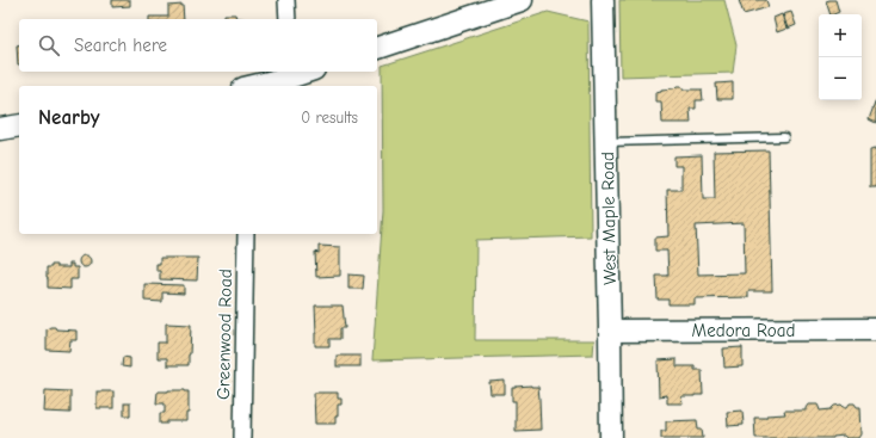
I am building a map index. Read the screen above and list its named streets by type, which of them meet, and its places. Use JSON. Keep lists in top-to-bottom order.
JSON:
{
  "streets": {
    "street": ["West Maple Road", "Medora Road", "Greenwood Road"]
  },
  "crossings": [
    ["West Maple Road", "Medora Road"]
  ],
  "page": {
    "map_buttons": ["+", "−"],
    "search": "Search here",
    "heading": ["Nearby", "0 results"]
  }
}
